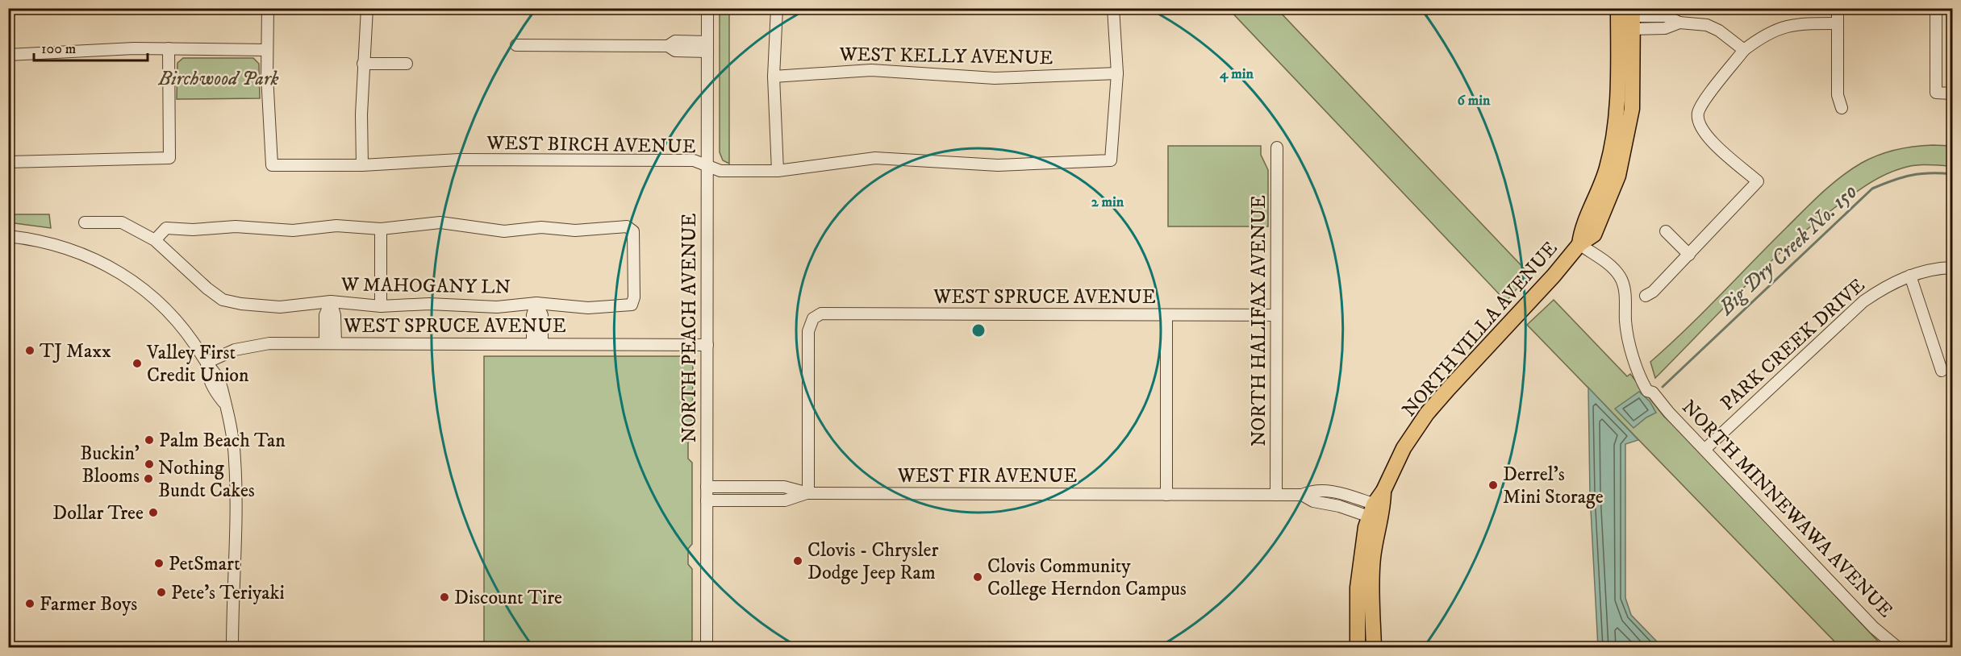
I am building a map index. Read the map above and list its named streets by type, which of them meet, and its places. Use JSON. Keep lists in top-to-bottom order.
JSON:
{
  "streets": {
    "main road": ["NORTH VILLA AVENUE"],
    "street": [
      "WEST KELLY AVENUE",
      "WEST BIRCH AVENUE",
      "W MAHOGANY LN",
      "WEST SPRUCE AVENUE",
      "NORTH HALIFAX AVENUE",
      "NORTH PEACH AVENUE",
      "PARK CREEK DRIVE",
      "WEST FIR AVENUE",
      "NORTH MINNEWAWA AVENUE"
    ]
  },
  "crossings": [
    ["WEST KELLY AVENUE", "WEST BIRCH AVENUE"],
    ["WEST BIRCH AVENUE", "NORTH PEACH AVENUE"],
    ["WEST SPRUCE AVENUE", "NORTH HALIFAX AVENUE"],
    ["WEST SPRUCE AVENUE", "NORTH PEACH AVENUE"],
    ["WEST SPRUCE AVENUE", "WEST FIR AVENUE"],
    ["NORTH HALIFAX AVENUE", "WEST FIR AVENUE"],
    ["NORTH PEACH AVENUE", "WEST FIR AVENUE"],
    ["NORTH VILLA AVENUE", "WEST FIR AVENUE"],
    ["NORTH VILLA AVENUE", "NORTH MINNEWAWA AVENUE"],
    ["PARK CREEK DRIVE", "NORTH MINNEWAWA AVENUE"]
  ],
  "water": ["Big Dry Creek No. 150"],
  "parks": ["Birchwood Park"],
  "places": [
    "TJ Maxx",
    "Valley First Credit Union",
    "Palm Beach Tan",
    "Buckin' Blooms",
    "Nothing Bundt Cakes",
    "Derrel's Mini Storage",
    "Dollar Tree",
    "Clovis - Chrysler Dodge Jeep Ram",
    "PetSmart",
    "Clovis Community College Herndon Campus",
    "Pete's Teriyaki",
    "Discount Tire",
    "Farmer Boys"
  ],
  "scale_bar": "100 m",
  "rings": ["4 min", "6 min", "2 min"]
}
